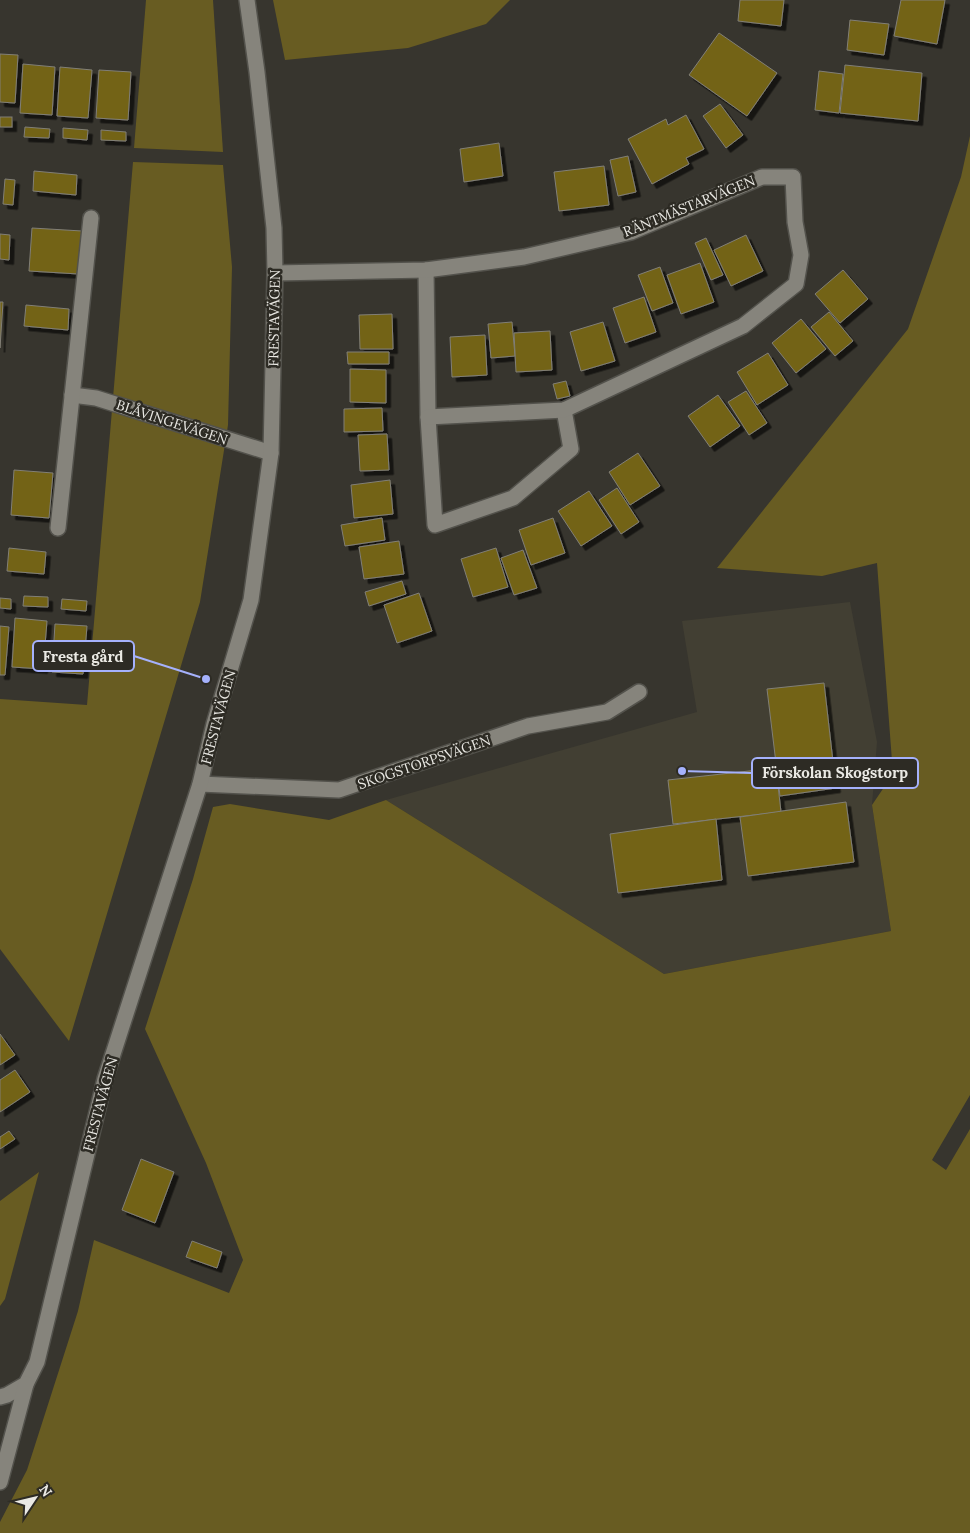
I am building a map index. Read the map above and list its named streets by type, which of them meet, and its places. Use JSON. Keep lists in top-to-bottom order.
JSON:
{
  "streets": {
    "street": [
      "RÄNTMÄSTARVÄGEN",
      "FRESTAVÄGEN",
      "BLÅVINGEVÄGEN",
      "SKOGSTORPSVÄGEN"
    ]
  },
  "crossings": [
    ["RÄNTMÄSTARVÄGEN", "FRESTAVÄGEN"],
    ["FRESTAVÄGEN", "BLÅVINGEVÄGEN"],
    ["FRESTAVÄGEN", "SKOGSTORPSVÄGEN"]
  ],
  "places": ["Fresta gård", "Förskolan Skogstorp"],
  "north": "top right"
}
